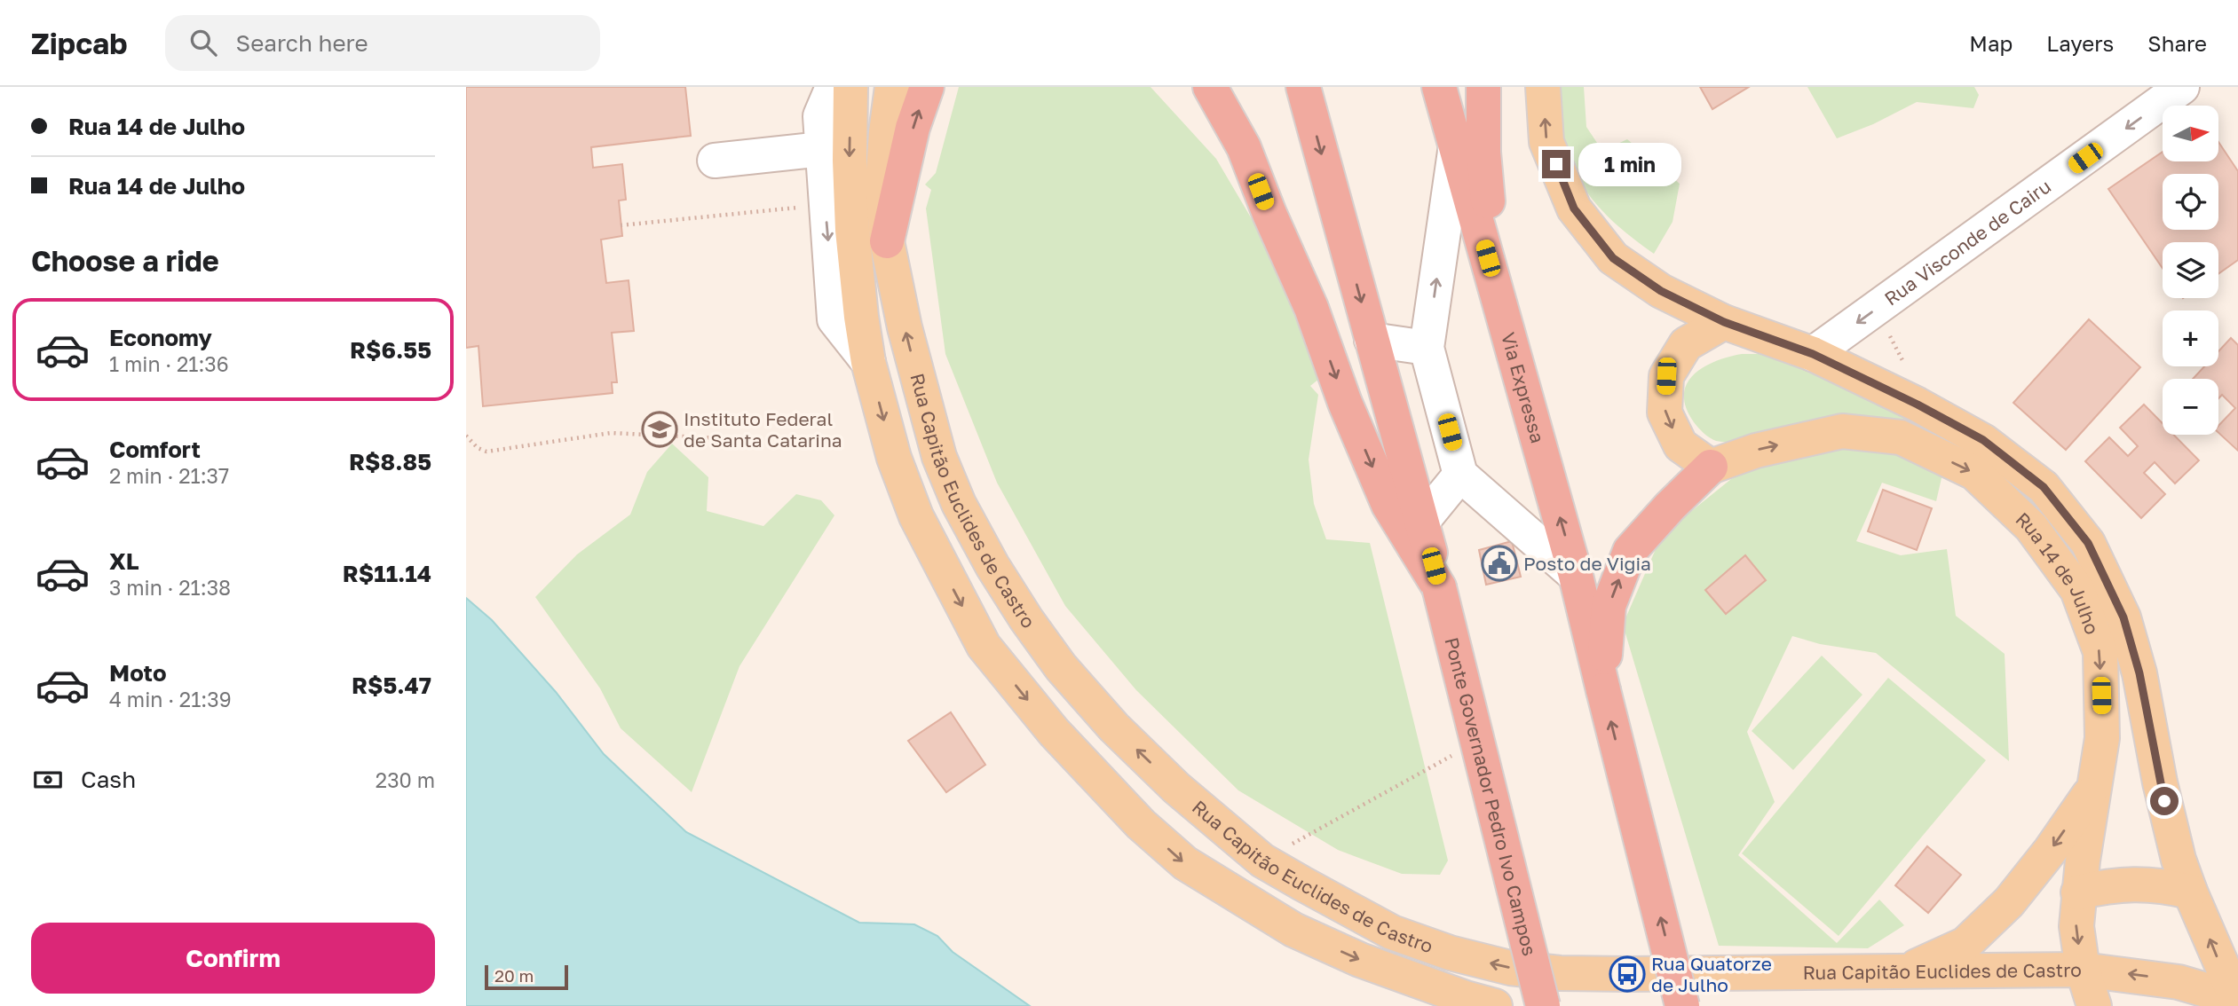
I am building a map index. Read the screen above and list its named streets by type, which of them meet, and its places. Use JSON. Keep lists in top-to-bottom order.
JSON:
{
  "streets": {
    "highway": ["Via Expressa", "Ponte Governador Pedro Ivo Campos"],
    "main road": ["Rua Capitão Euclides de Castro", "Rua 14 de Julho"],
    "street": ["Rua Visconde de Cairu"]
  },
  "crossings": [
    ["Rua Visconde de Cairu", "Rua 14 de Julho"],
    ["Rua Capitão Euclides de Castro", "Rua 14 de Julho"]
  ],
  "one_way": ["Rua Visconde de Cairu"],
  "places": {
    "school or university": ["Instituto Federal de Santa Catarina"],
    "public building": ["Posto de Vigia"],
    "bus stop": ["Rua Quatorze de Julho"]
  },
  "scale_bar": "20 m",
  "north": "right",
  "page": {
    "header": "Zipcab",
    "search": "Search here",
    "nav": ["Map", "Layers", "Share"],
    "banner": ["Rua 14 de Julho", "Rua 14 de Julho"],
    "map_buttons": ["+", "−"],
    "bubble": "1 min",
    "heading": "Choose a ride",
    "list": [
      {
        "name": "Economy",
        "note": "1 min · 21:36",
        "value": "R$6.55"
      },
      {
        "name": "Comfort",
        "note": "2 min · 21:37",
        "value": "R$8.85"
      },
      {
        "name": "XL",
        "note": "3 min · 21:38",
        "value": "R$11.14"
      },
      {
        "name": "Moto",
        "note": "4 min · 21:39",
        "value": "R$5.47"
      }
    ],
    "pay": ["Cash", "230 m"],
    "buttons": "Confirm",
    "scale": "20 m"
  }
}
